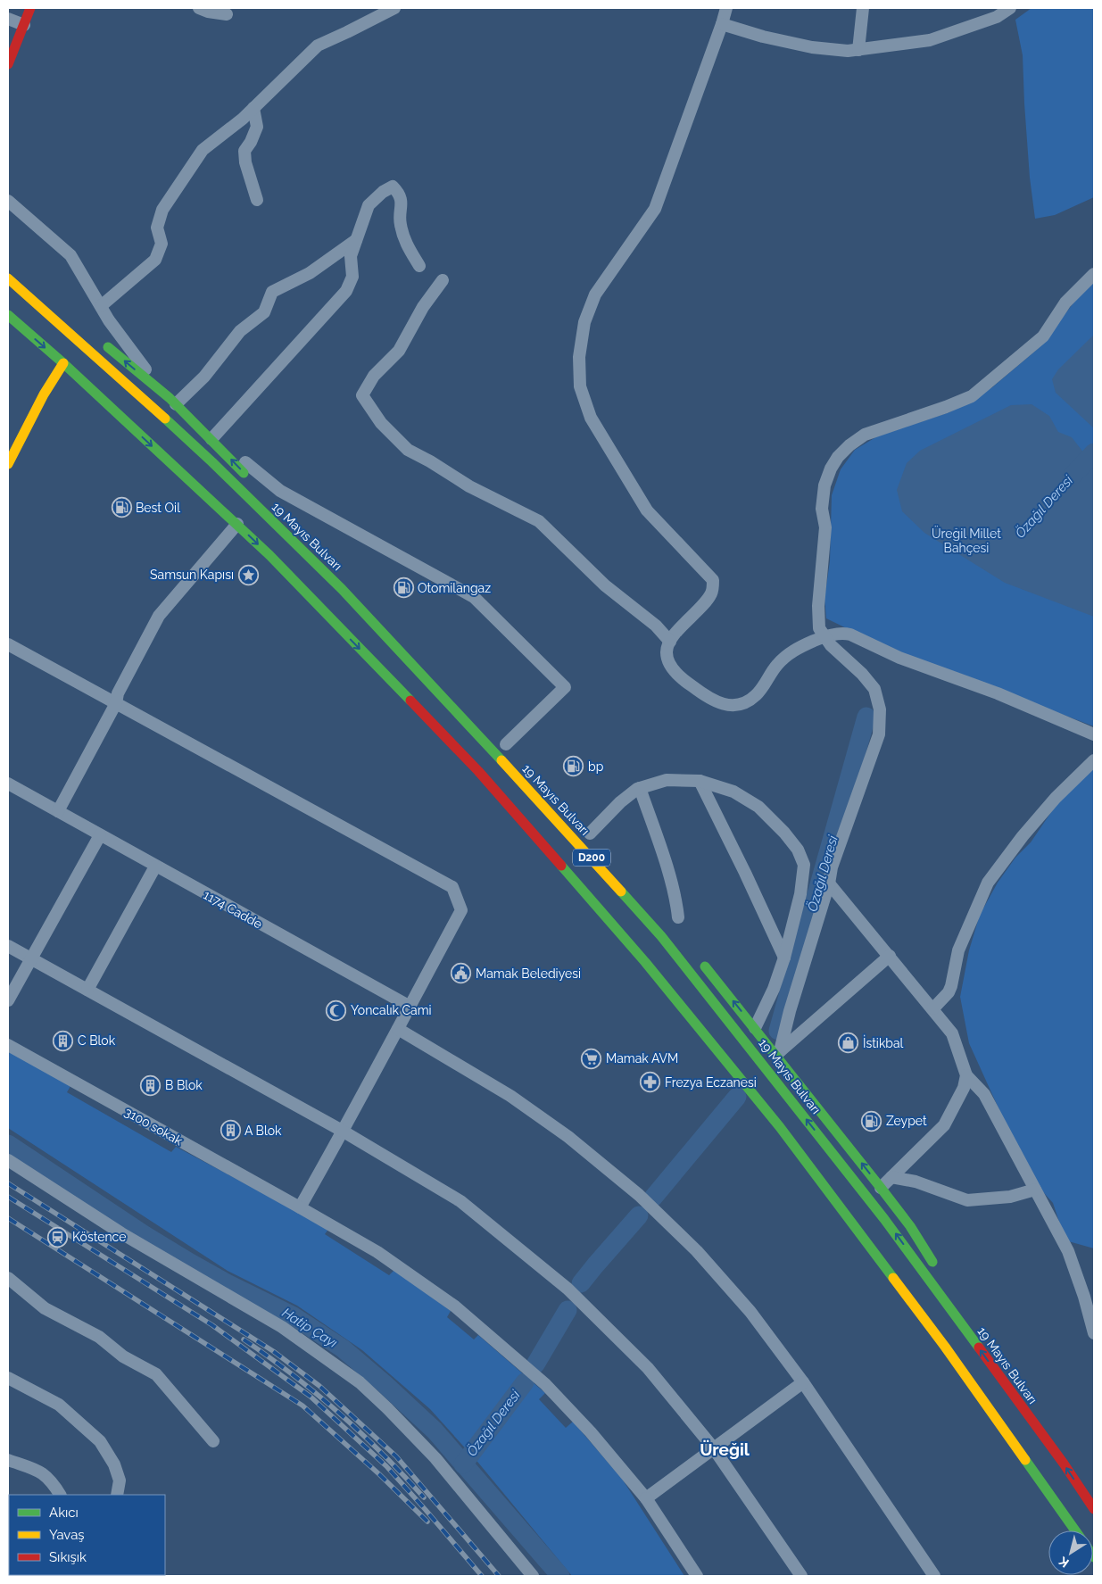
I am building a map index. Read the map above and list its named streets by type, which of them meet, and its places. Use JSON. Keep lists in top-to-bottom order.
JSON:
{
  "streets": {
    "main road": ["19 Mayıs Bulvarı", "D200"],
    "street": ["1174 Cadde", "3100 sokak"]
  },
  "districts": ["Üreğil"],
  "water": ["Özağıl Deresi", "Hatip Çayı"],
  "parks": ["Üreğil Millet Bahçesi"],
  "places": {
    "fuel station": [
      "Best Oil",
      "Otomilangaz",
      "bp",
      "Zeypet"
    ],
    "place": ["Samsun Kapısı"],
    "public building": ["Mamak Belediyesi"],
    "mosque": ["Yoncalık Cami"],
    "building": ["C Blok", "B Blok", "A Blok"],
    "shop": ["İstikbal"],
    "supermarket": ["Mamak AVM"],
    "pharmacy": ["Frezya Eczanesi"],
    "station": ["Köstence"]
  },
  "legend": ["Akıcı", "Yavaş", "Sıkışık"],
  "north": "bottom left"
}
